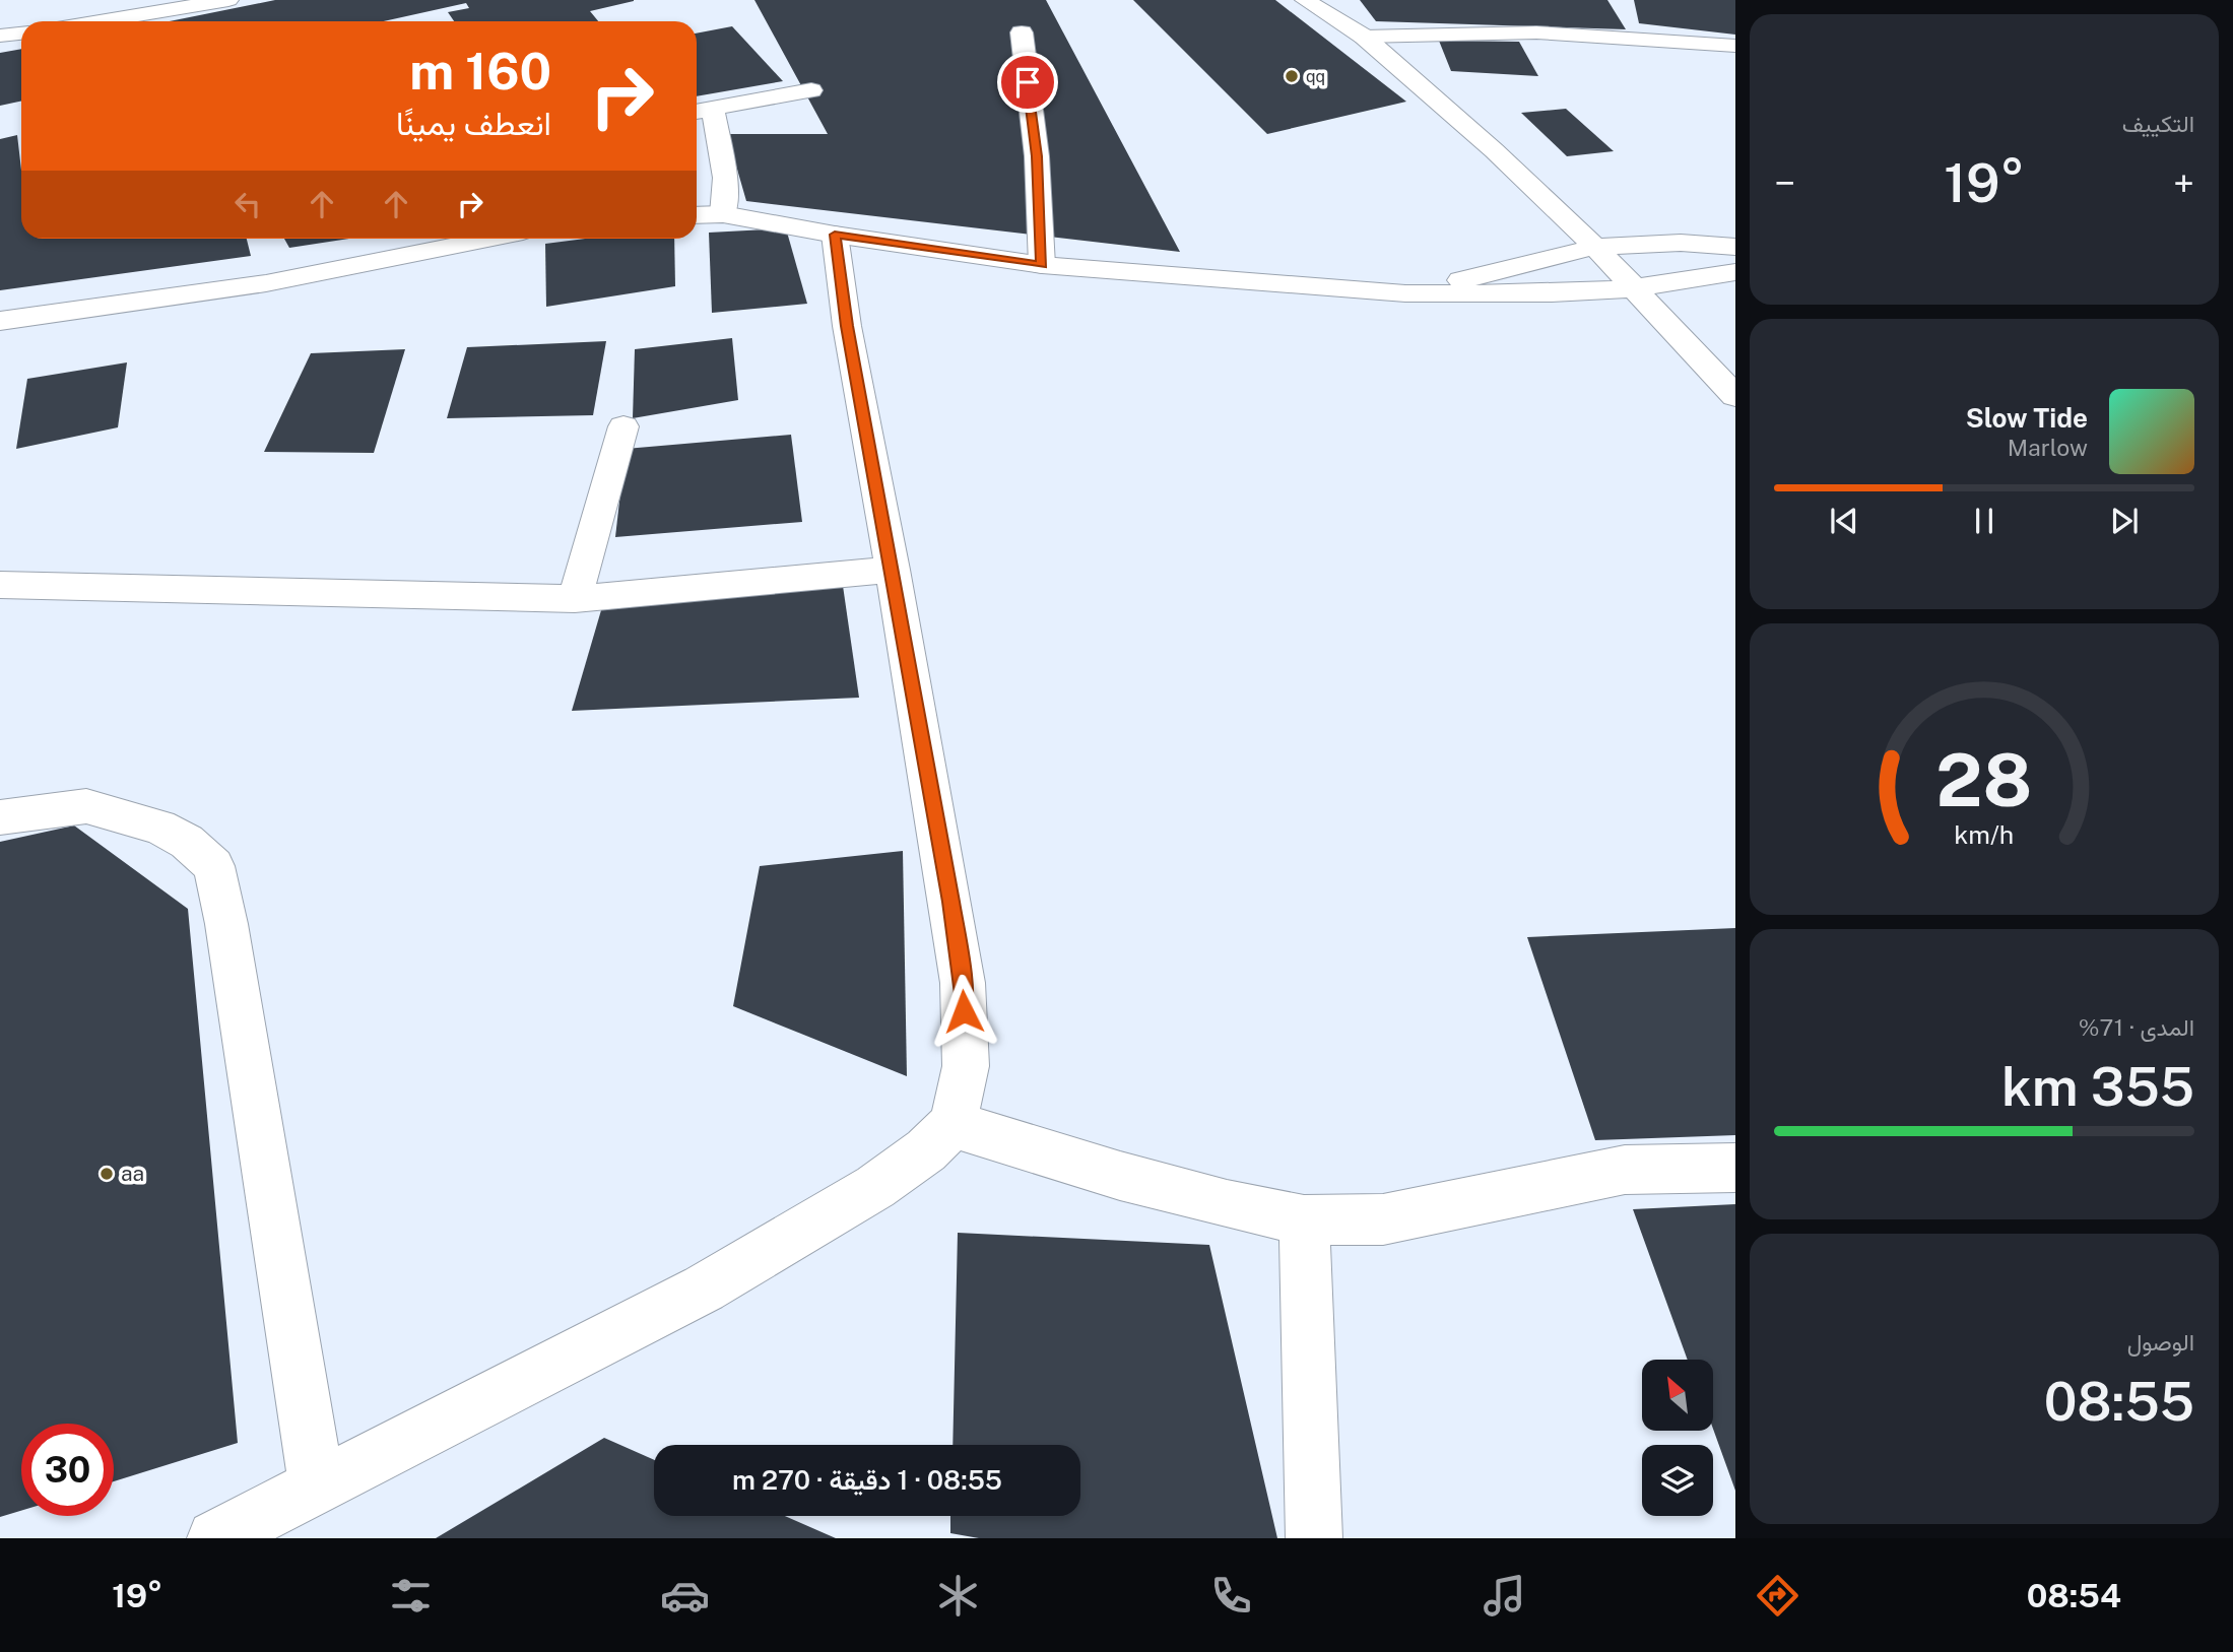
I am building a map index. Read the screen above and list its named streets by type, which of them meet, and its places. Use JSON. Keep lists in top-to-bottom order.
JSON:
{
  "places": ["qq", "aa"],
  "north": "top left",
  "page": {
    "tile": [
      "التكييف",
      ["المدى · 71%", "355 km"],
      ["الوصول", "08:55"]
    ],
    "turn": ["160 m", "انعطف يمينًا"],
    "heat": ["−", "19°", "+"],
    "song": ["Slow Tide", "Marlow"],
    "limit": "30",
    "trip": "08:55 · 1 دقيقة · 270 m",
    "tabs": ["08:54", "19°"],
    "gauge": ["28", "km/h"]
  }
}
